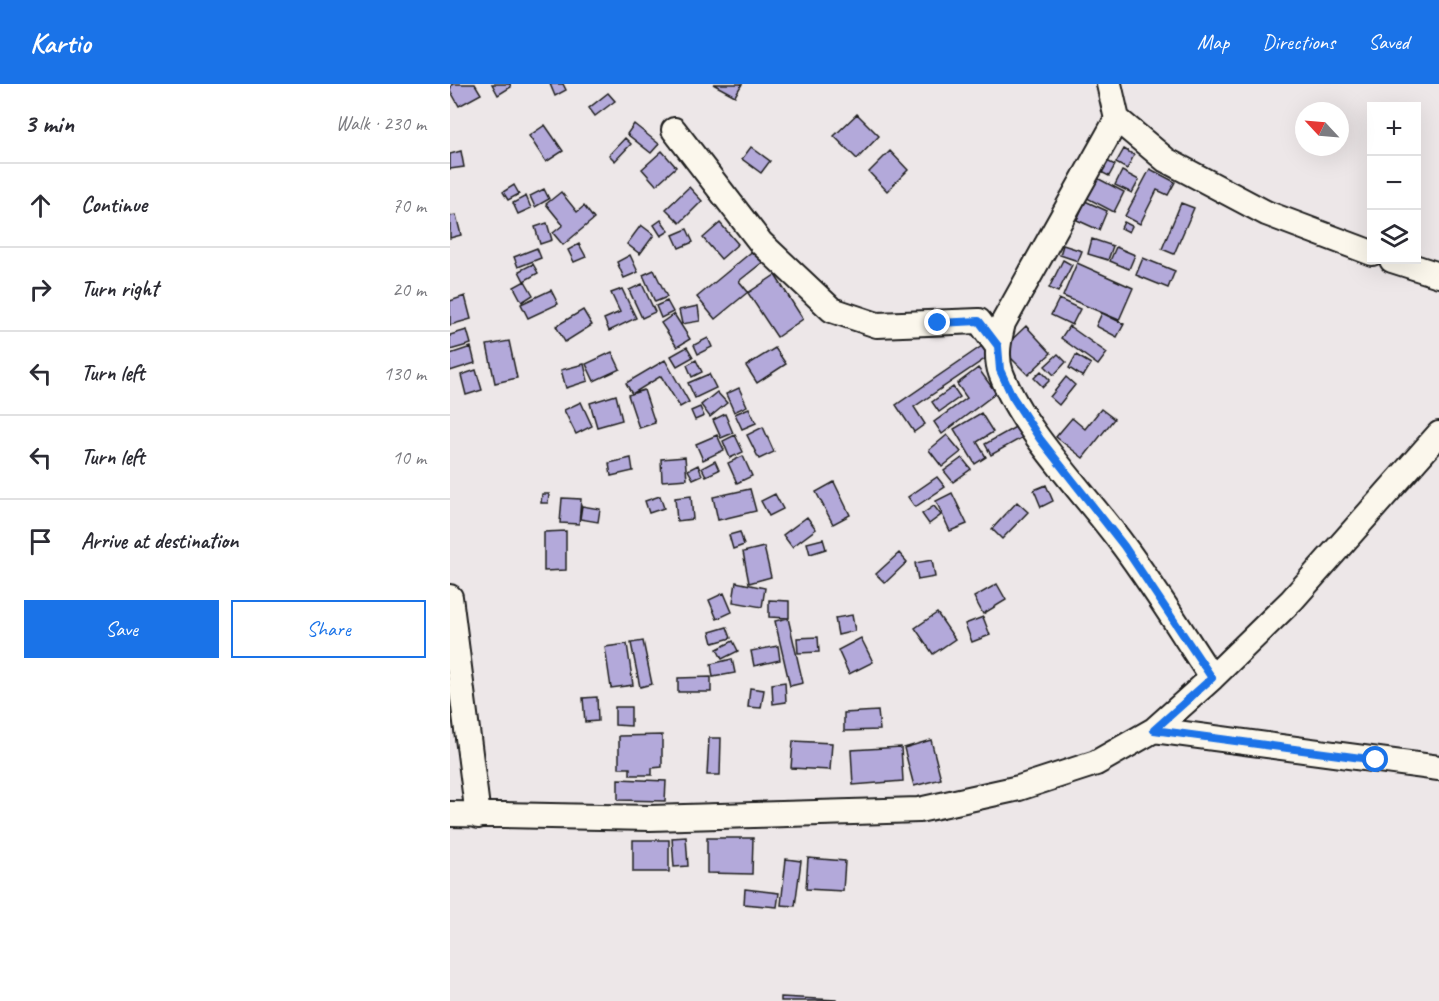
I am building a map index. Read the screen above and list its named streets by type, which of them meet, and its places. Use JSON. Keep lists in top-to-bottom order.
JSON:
{
  "north": "top left",
  "page": {
    "header": "Kartio",
    "nav": ["Map", "Directions", "Saved"],
    "heading": ["3 min", "Walk · 230 m"],
    "map_buttons": ["+", "−"],
    "list": [
      ["Continue", "70 m"],
      ["Turn right", "20 m"],
      ["Turn left", "130 m"],
      ["Turn left", "10 m"],
      "Arrive at destination"
    ],
    "buttons": ["Save", "Share"]
  }
}
